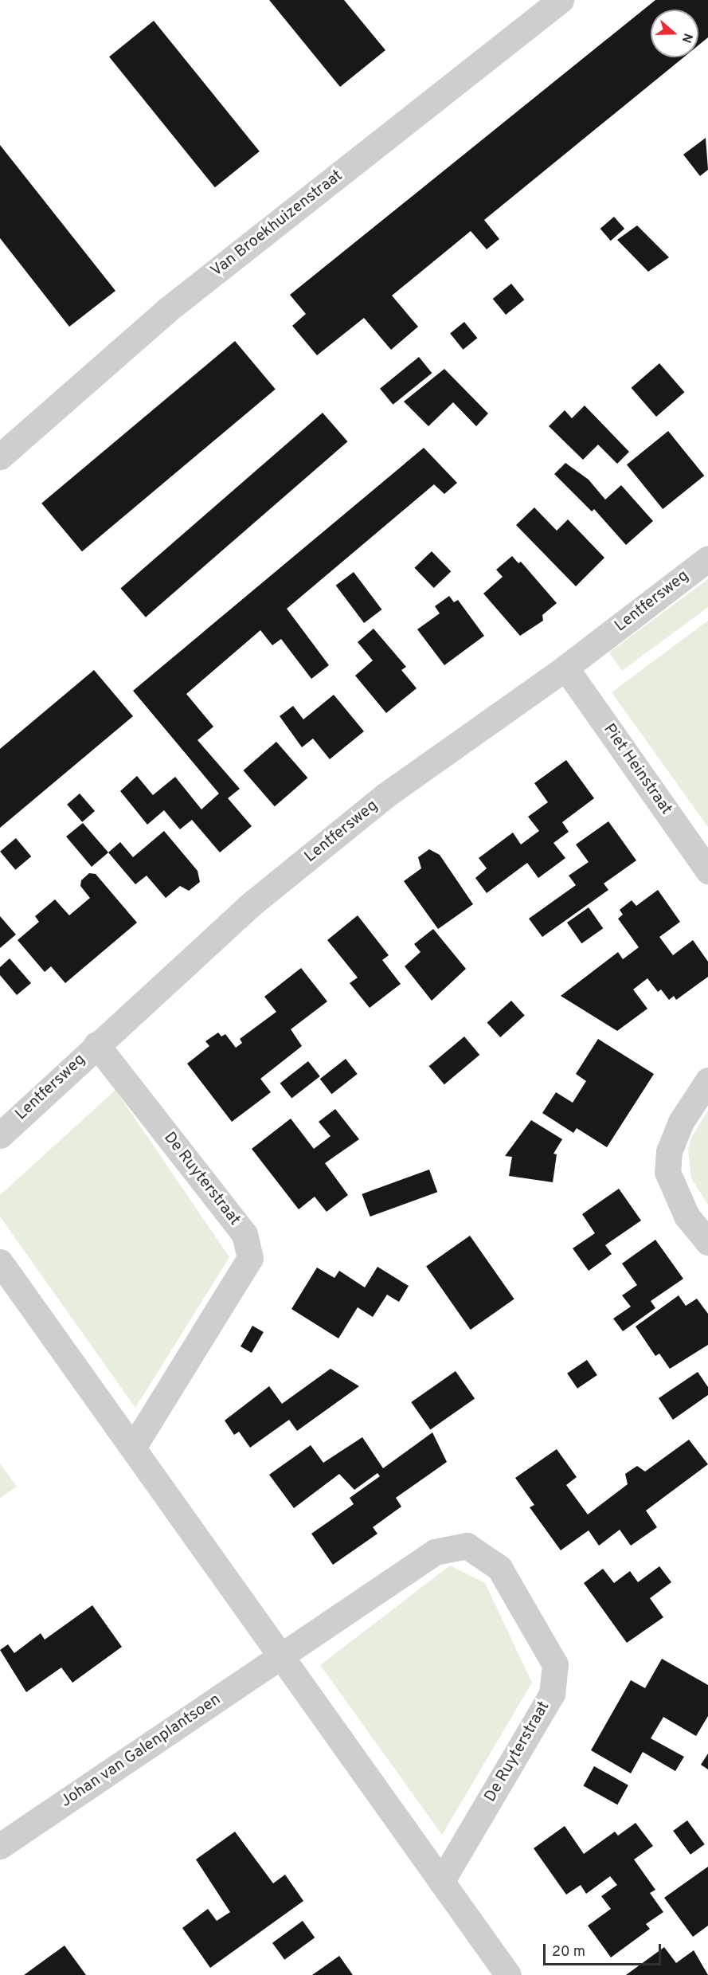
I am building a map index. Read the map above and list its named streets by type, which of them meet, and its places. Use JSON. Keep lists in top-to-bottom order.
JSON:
{
  "streets": {
    "street": [
      "Van Broekhuizenstraat",
      "Lentfersweg",
      "Piet Heinstraat",
      "De Ruyterstraat",
      "Johan van Galenplantsoen"
    ]
  },
  "crossings": [
    ["Lentfersweg", "Piet Heinstraat"],
    ["Lentfersweg", "De Ruyterstraat"],
    ["De Ruyterstraat", "Johan van Galenplantsoen"]
  ],
  "scale_bar": "20 m",
  "north": "right"
}
